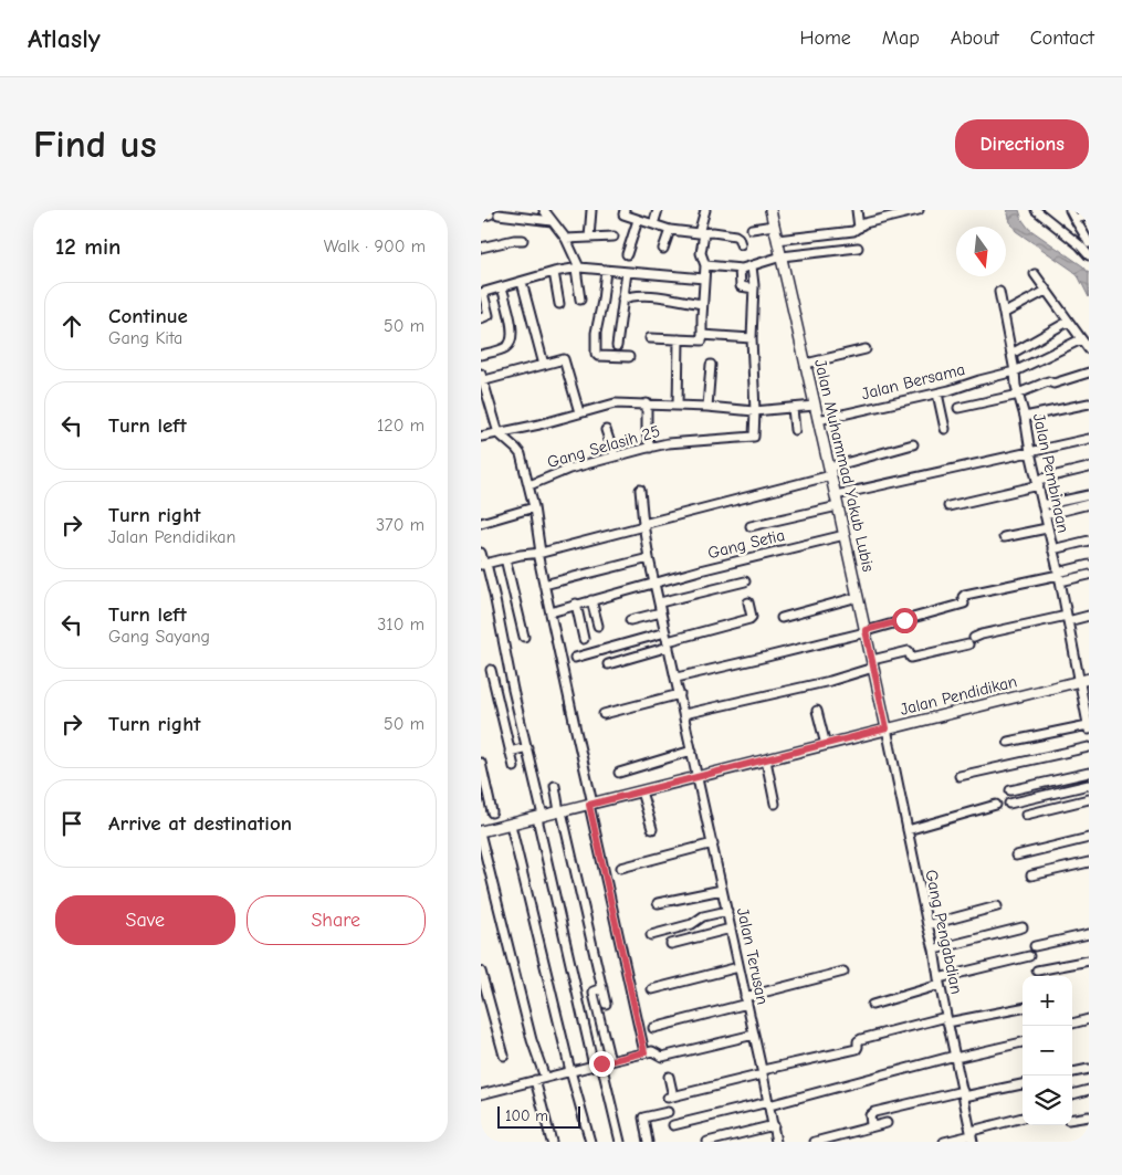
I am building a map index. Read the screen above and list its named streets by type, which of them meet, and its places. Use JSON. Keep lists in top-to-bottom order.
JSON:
{
  "streets": {
    "main road": ["Jalan Muhammad Yakub Lubis", "Jalan Pendidikan"],
    "street": [
      "Jalan Bersama",
      "Gang Selasih 25",
      "Jalan Pembinaan",
      "Gang Setia",
      "Gang Pengabdian",
      "Jalan Terusan"
    ]
  },
  "crossings": [
    ["Jalan Bersama", "Jalan Muhammad Yakub Lubis"],
    ["Jalan Bersama", "Jalan Pembinaan"],
    ["Jalan Muhammad Yakub Lubis", "Gang Setia"],
    ["Jalan Muhammad Yakub Lubis", "Jalan Pendidikan"],
    ["Jalan Muhammad Yakub Lubis", "Gang Pengabdian"],
    ["Jalan Pembinaan", "Jalan Pendidikan"],
    ["Gang Setia", "Jalan Terusan"],
    ["Jalan Pendidikan", "Gang Pengabdian"],
    ["Jalan Pendidikan", "Jalan Terusan"]
  ],
  "scale_bar": "100 m",
  "north": "bottom",
  "page": {
    "header": "Atlasly",
    "nav": [
      "Home",
      "Map",
      "About",
      "Contact"
    ],
    "buttons": [
      "Directions",
      ["Save", "Share"]
    ],
    "title": "Find us",
    "heading": ["12 min", "Walk · 900 m"],
    "list": [
      ["Continue", "Gang Kita", "50 m"],
      ["Turn left", "120 m"],
      ["Turn right", "Jalan Pendidikan", "370 m"],
      ["Turn left", "Gang Sayang", "310 m"],
      ["Turn right", "50 m"],
      "Arrive at destination"
    ],
    "map_buttons": ["+", "−"],
    "scale": "100 m"
  }
}
